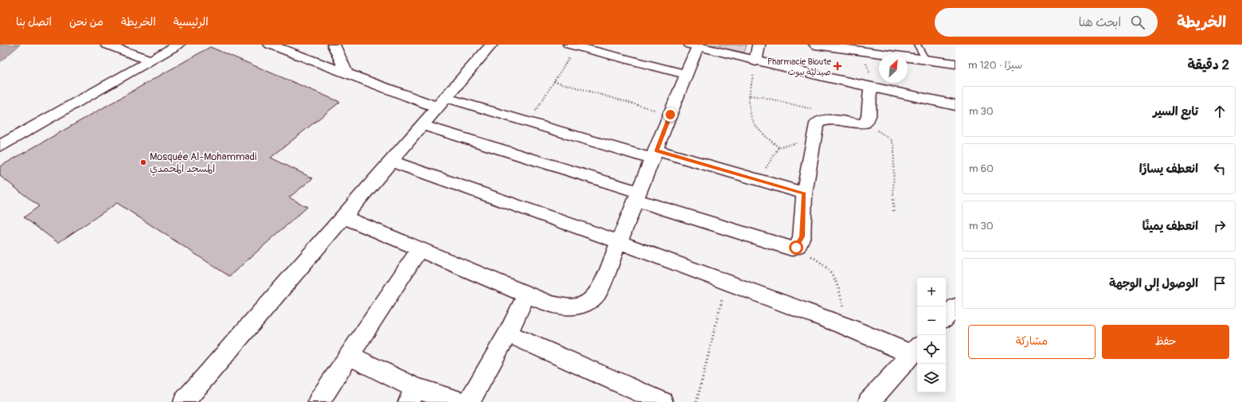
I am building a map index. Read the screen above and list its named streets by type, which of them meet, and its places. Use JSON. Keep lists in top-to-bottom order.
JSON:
{
  "places": {
    "health": ["Pharmacie Bioute صيدلية بيوت"],
    "other": ["Mosquée Al-Mohammadi المسجد المحمدي"]
  },
  "north": "top right",
  "page": {
    "header": "الخريطة",
    "search": "ابحث هنا",
    "nav": [
      "الرئيسية",
      "الخريطة",
      "من نحن",
      "اتصل بنا"
    ],
    "heading": ["2 دقيقة", "سيرًا · 120 m"],
    "list": [
      ["تابع السير", "30 m"],
      ["انعطف يسارًا", "60 m"],
      ["انعطف يمينًا", "30 m"],
      "الوصول إلى الوجهة"
    ],
    "map_buttons": ["+", "−"],
    "buttons": ["حفظ", "مشاركة"]
  }
}
